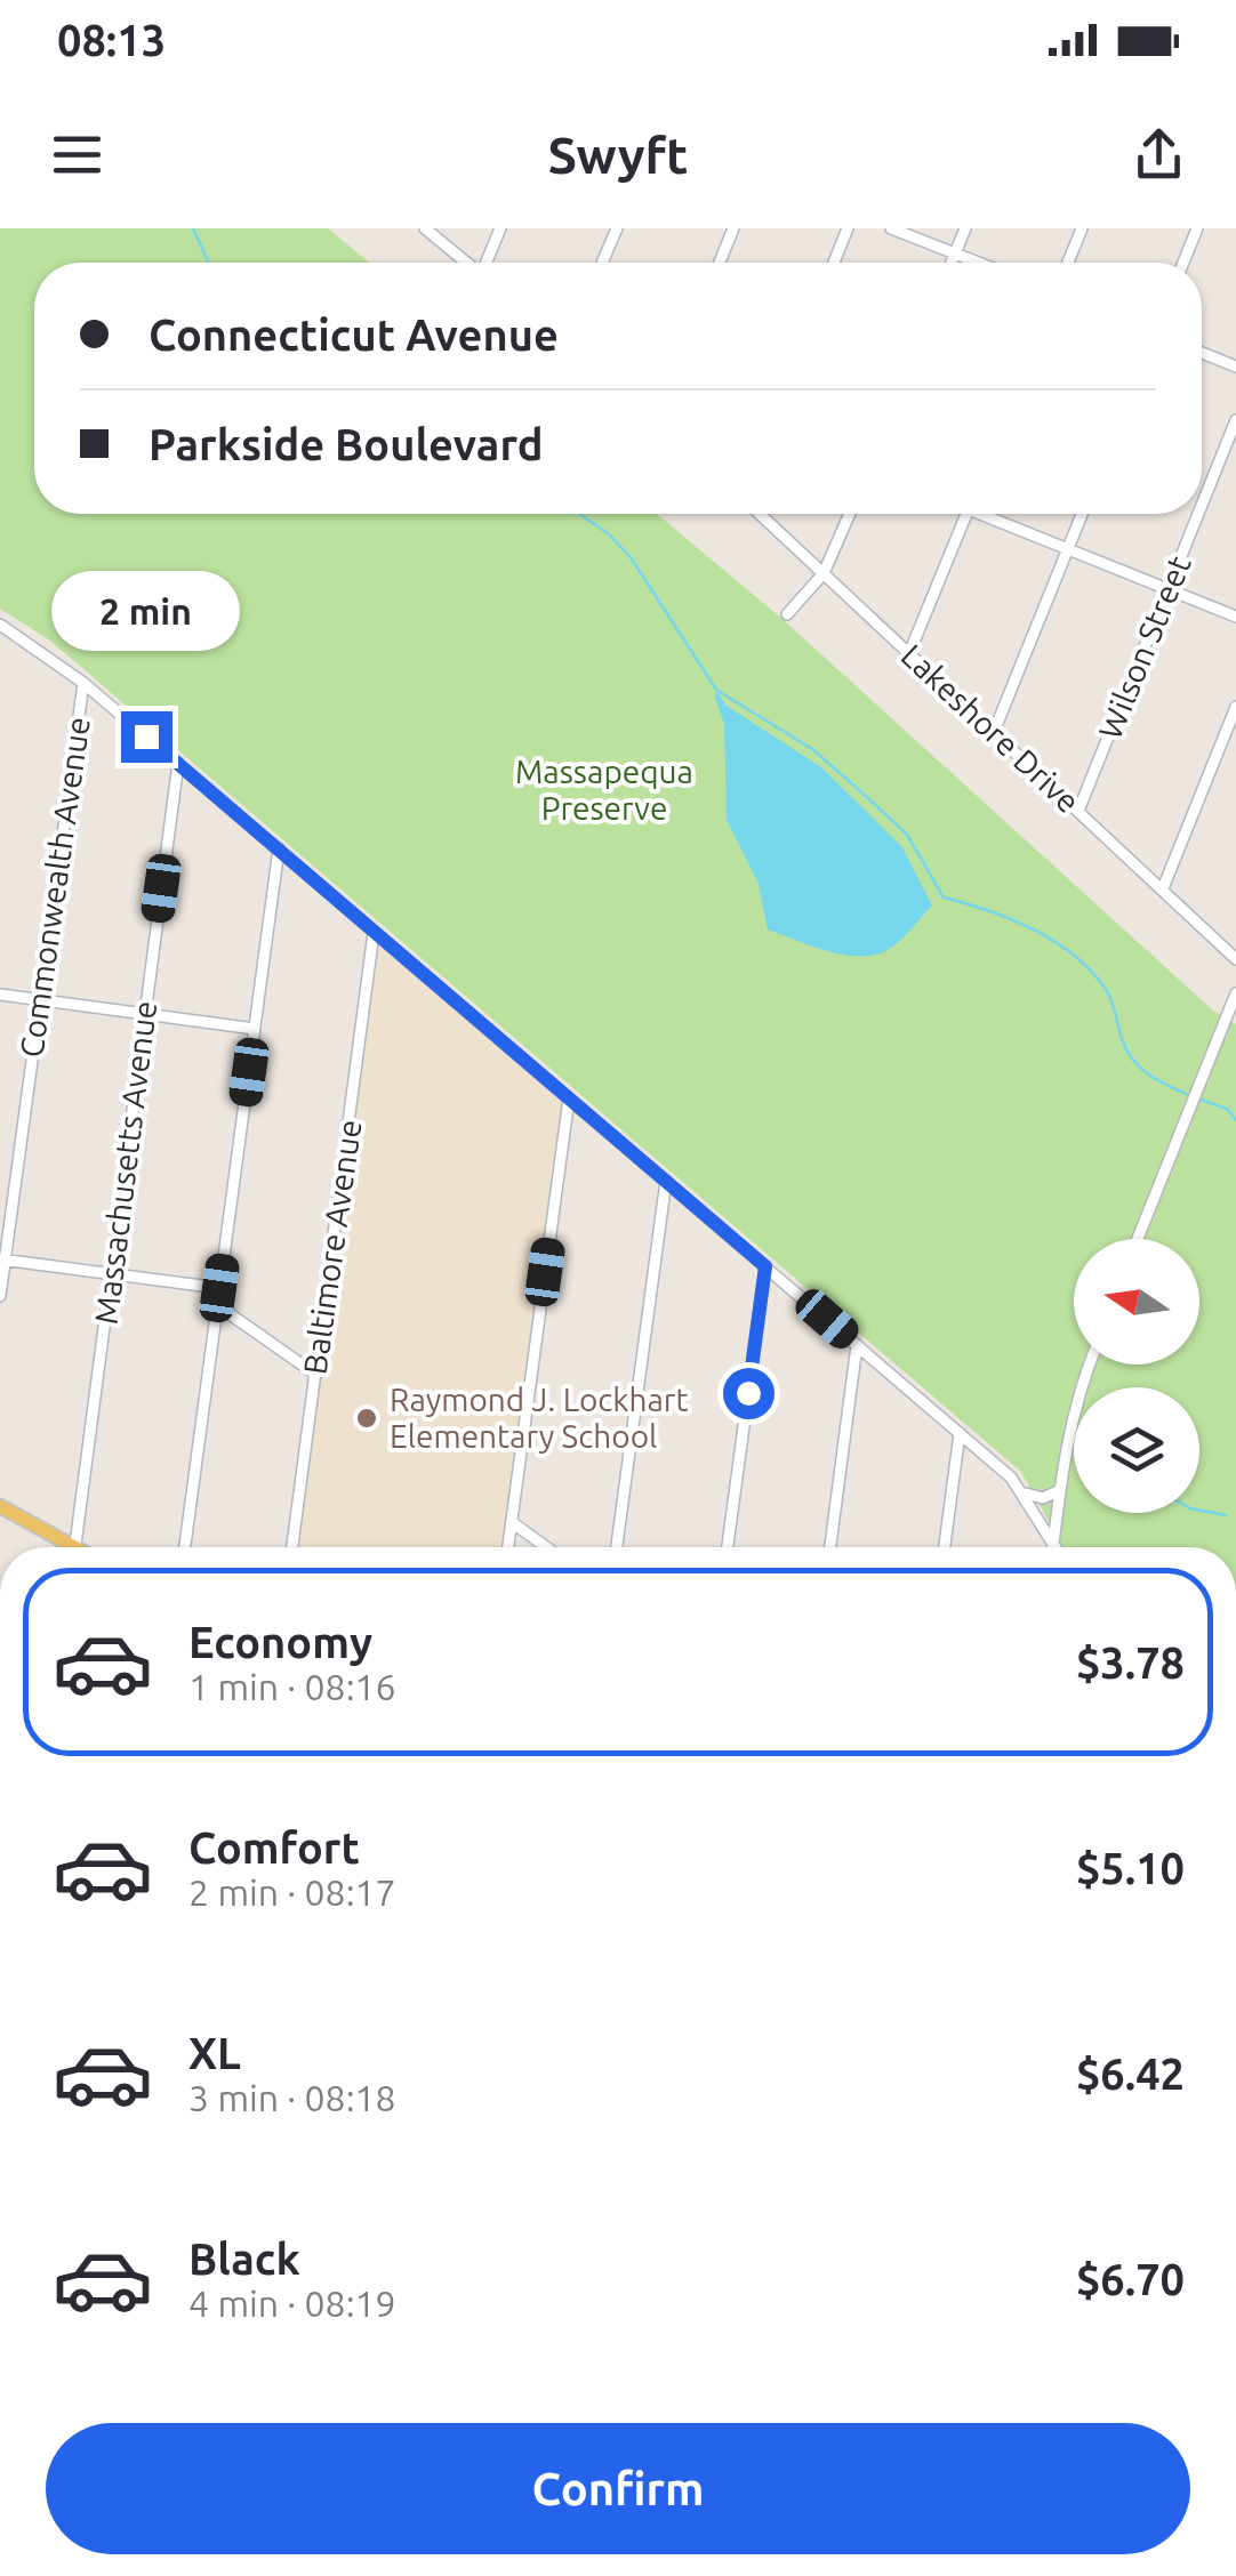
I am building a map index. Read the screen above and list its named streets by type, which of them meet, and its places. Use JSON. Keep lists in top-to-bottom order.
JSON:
{
  "streets": {
    "street": [
      "Wilson Street",
      "Lakeshore Drive",
      "Commonwealth Avenue",
      "Massachusetts Avenue",
      "Baltimore Avenue"
    ]
  },
  "crossings": [
    ["Wilson Street", "Lakeshore Drive"]
  ],
  "parks": ["Massapequa Preserve"],
  "places": ["Raymond J. Lockhart Elementary School"],
  "north": "left",
  "page": {
    "status": "08:13",
    "header": "Swyft",
    "banner": ["Connecticut Avenue", "Parkside Boulevard"],
    "bubble": "2 min",
    "list": [
      {
        "name": "Economy",
        "note": "1 min · 08:16",
        "value": "$3.78"
      },
      {
        "name": "Comfort",
        "note": "2 min · 08:17",
        "value": "$5.10"
      },
      {
        "name": "XL",
        "note": "3 min · 08:18",
        "value": "$6.42"
      },
      {
        "name": "Black",
        "note": "4 min · 08:19",
        "value": "$6.70"
      }
    ],
    "buttons": "Confirm"
  }
}
